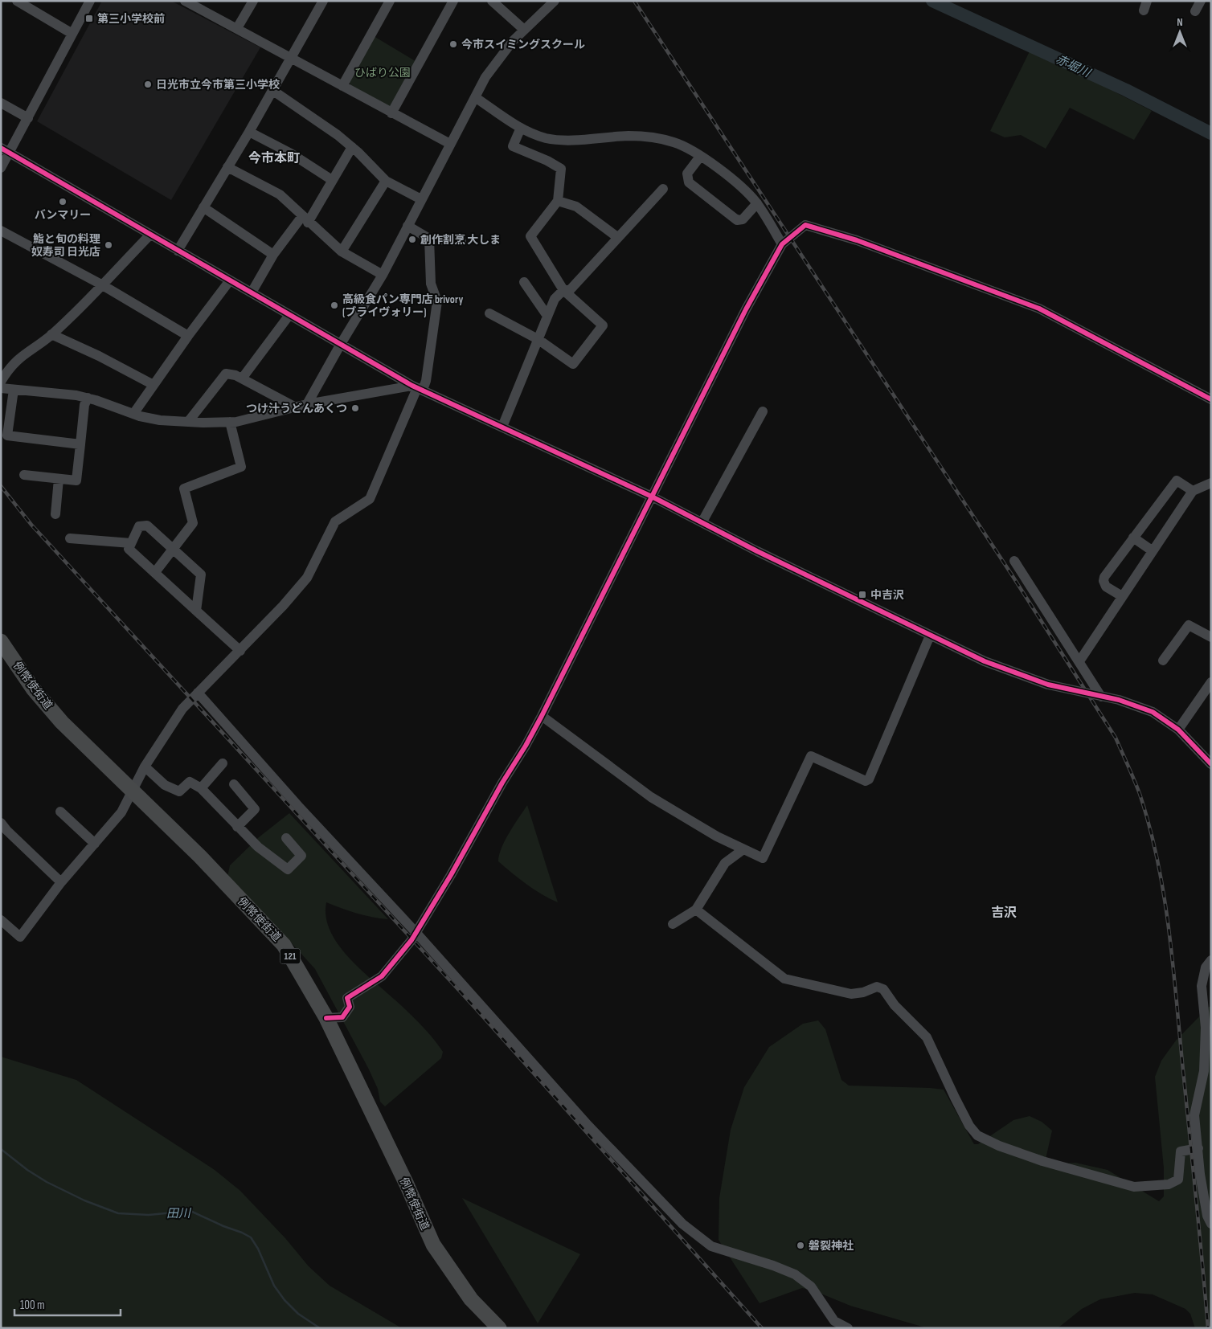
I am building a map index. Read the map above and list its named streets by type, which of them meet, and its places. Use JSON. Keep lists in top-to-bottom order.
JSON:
{
  "streets": {
    "highway": ["例幣使街道", "121"]
  },
  "districts": ["今市本町", "吉沢"],
  "water": ["赤堀川", "田川"],
  "parks": ["ひばり公園"],
  "places": {
    "transit": ["第三小学校前", "中吉沢"],
    "other": [
      "今市スイミングスクール",
      "日光市立今市第三小学校",
      "バンマリー",
      "創作割烹 大しま",
      "鮨と旬の料理 奴寿司 日光店",
      "高級食パン専門店 brivory (ブライヴォリー)",
      "つけ汁うどんあくつ",
      "磐裂神社"
    ]
  },
  "scale_bar": "100 m",
  "north": "top"
}
